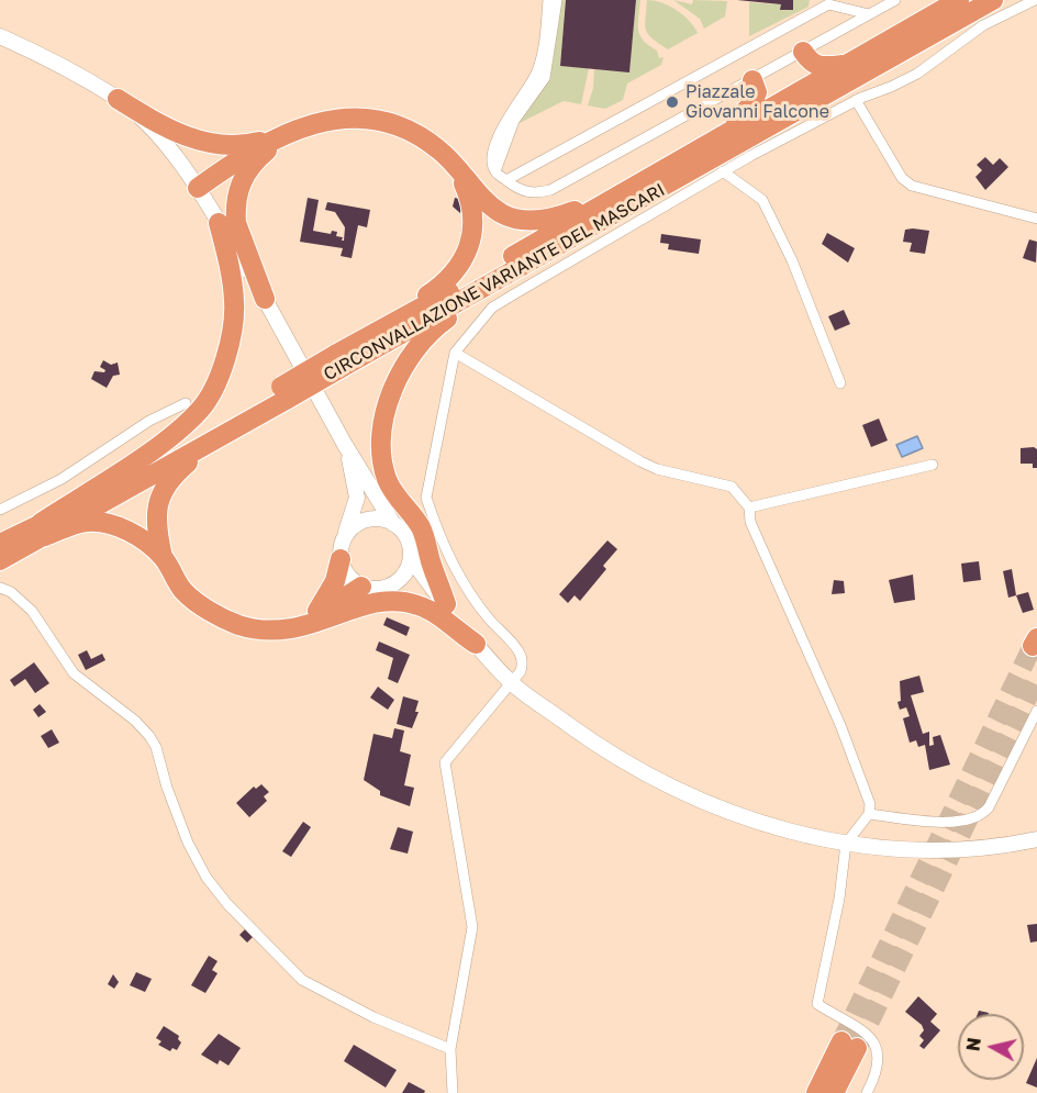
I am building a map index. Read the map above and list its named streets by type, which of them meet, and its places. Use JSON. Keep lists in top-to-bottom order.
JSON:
{
  "streets": {
    "highway": ["CIRCONVALLAZIONE VARIANTE DEL MASCARI"]
  },
  "places": ["Piazzale Giovanni Falcone"],
  "north": "left"
}
